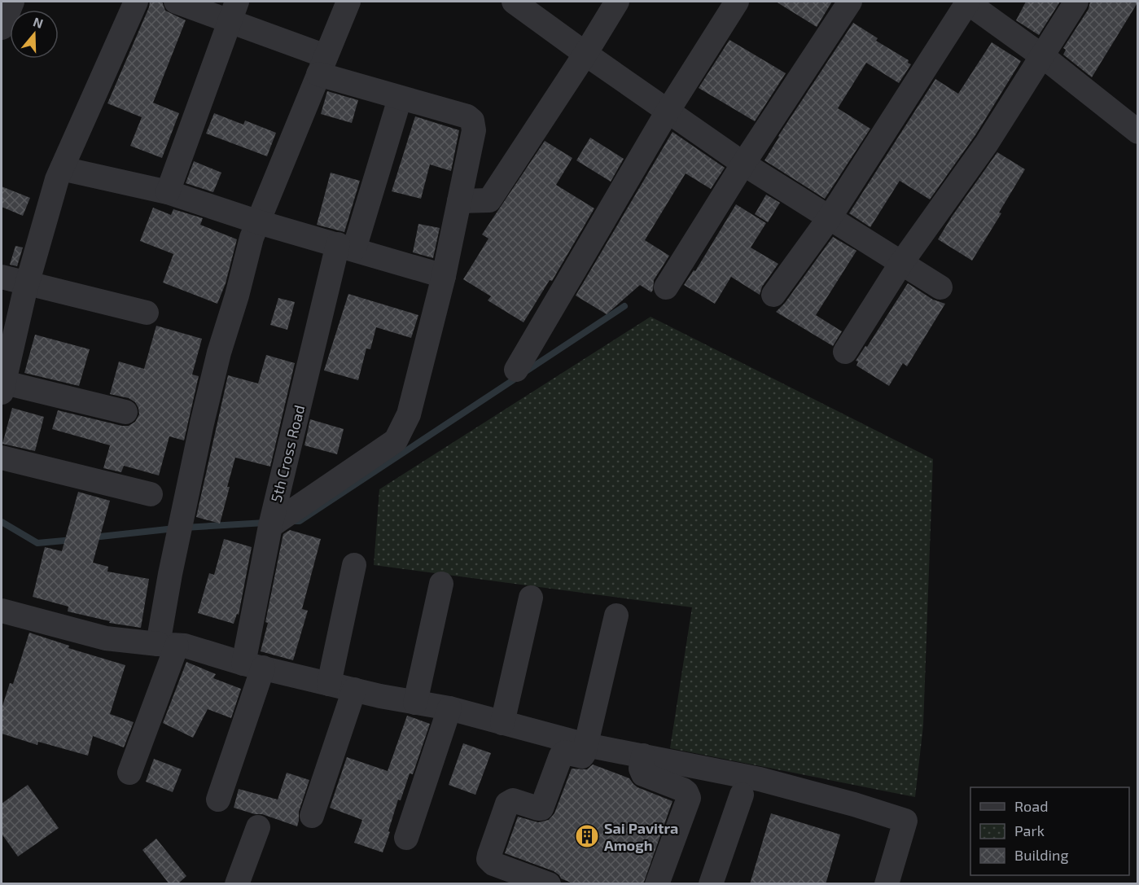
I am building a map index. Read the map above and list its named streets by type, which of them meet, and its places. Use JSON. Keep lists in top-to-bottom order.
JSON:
{
  "streets": {
    "street": ["5th Cross Road"]
  },
  "places": {
    "building": ["Sai Pavitra Amogh"]
  },
  "legend": ["Road", "Park", "Building"],
  "north": "top"
}
